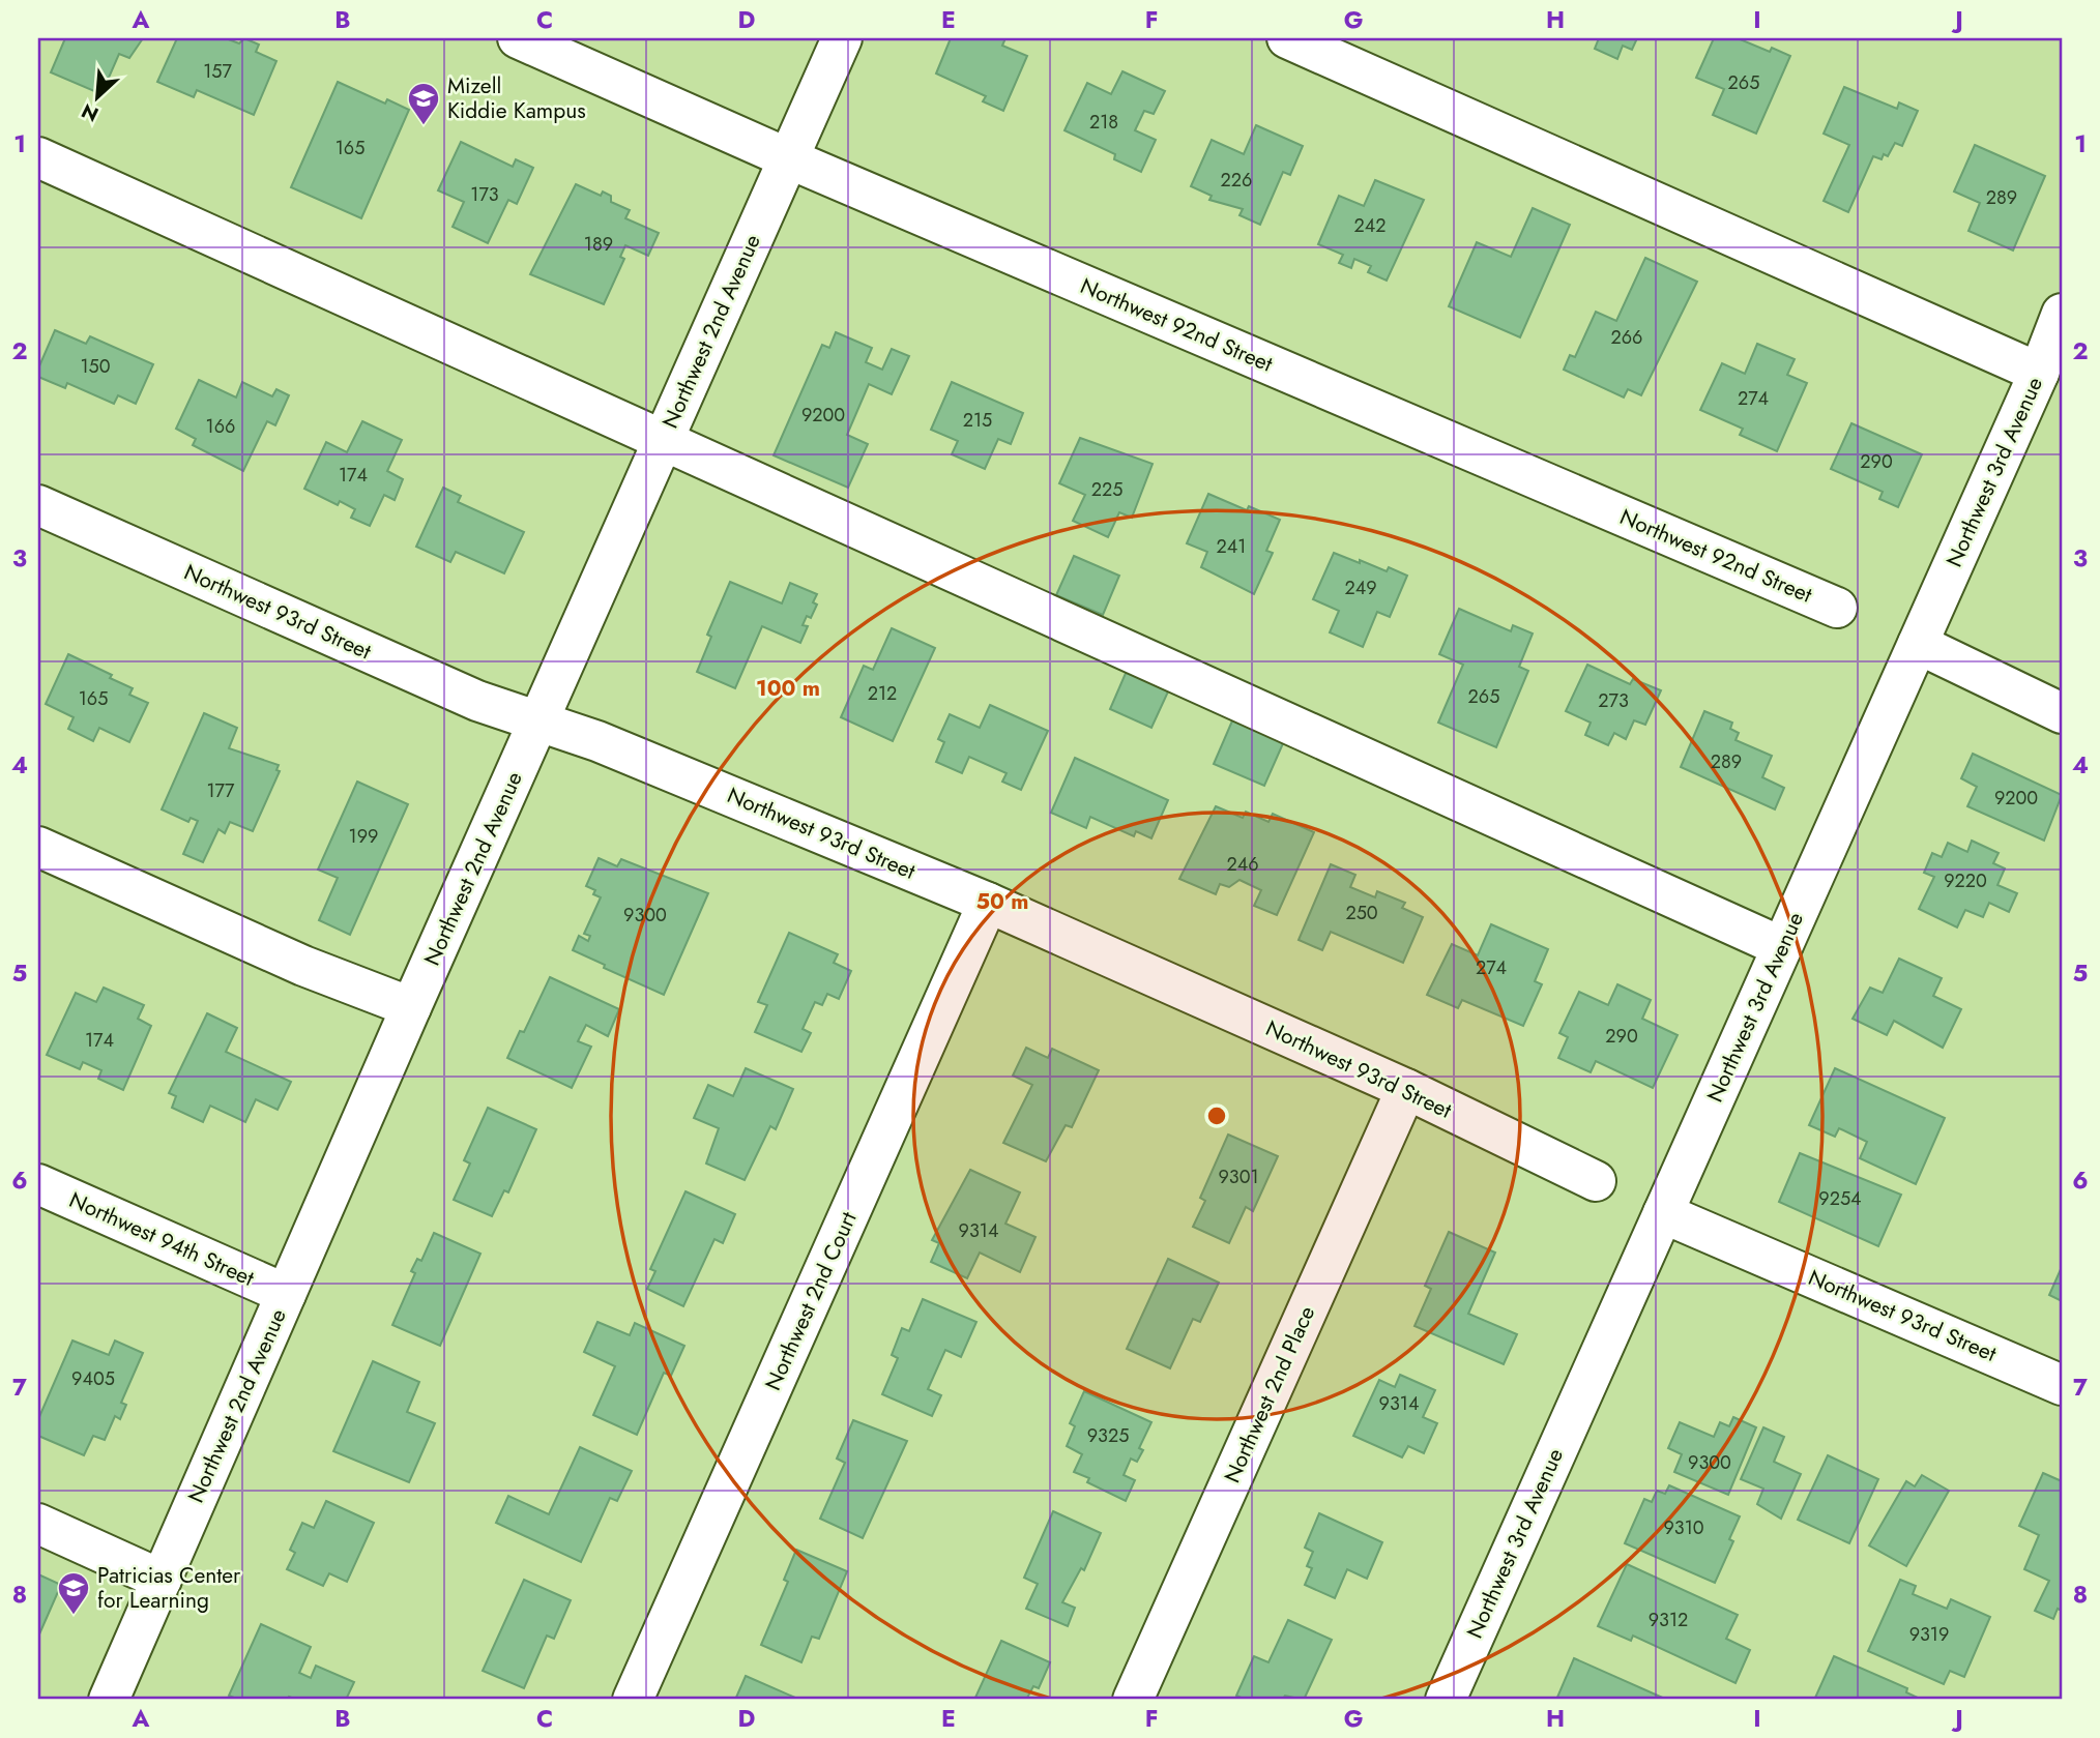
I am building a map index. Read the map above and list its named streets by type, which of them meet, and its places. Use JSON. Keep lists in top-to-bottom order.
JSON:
{
  "streets": {
    "street": [
      "Northwest 92nd Street",
      "Northwest 2nd Avenue",
      "Northwest 3rd Avenue",
      "Northwest 93rd Street",
      "Northwest 94th Street",
      "Northwest 2nd Court",
      "Northwest 2nd Place"
    ]
  },
  "crossings": [
    ["Northwest 92nd Street", "Northwest 2nd Avenue"],
    ["Northwest 2nd Avenue", "Northwest 93rd Street"],
    ["Northwest 2nd Avenue", "Northwest 94th Street"],
    ["Northwest 3rd Avenue", "Northwest 93rd Street"],
    ["Northwest 93rd Street", "Northwest 2nd Court"],
    ["Northwest 93rd Street", "Northwest 2nd Place"]
  ],
  "places": {
    "school or university": ["Mizell Kiddie Kampus", "Patricias Center for Learning"]
  },
  "house_numbers": [
    "157",
    "265",
    "218",
    "165",
    "226",
    "173",
    "289",
    "242",
    "189",
    "266",
    "150",
    "274",
    "9200",
    "215",
    "166",
    "290",
    "174",
    "225",
    "241",
    "249",
    "212",
    "265",
    "165",
    "273",
    "289",
    "177",
    "9200",
    "199",
    "246",
    "9220",
    "250",
    "9300",
    "274",
    "290",
    "174",
    "9301",
    "9254",
    "9314",
    "9405",
    "9314",
    "9325",
    "9300",
    "9310",
    "9312",
    "9319"
  ],
  "north": "bottom left",
  "grid": {
    "columns": [
      "A",
      "B",
      "C",
      "D",
      "E",
      "F",
      "G",
      "H",
      "I",
      "J"
    ],
    "rows": [
      "1",
      "2",
      "3",
      "4",
      "5",
      "6",
      "7",
      "8"
    ]
  },
  "rings": ["100 m", "50 m"]
}
